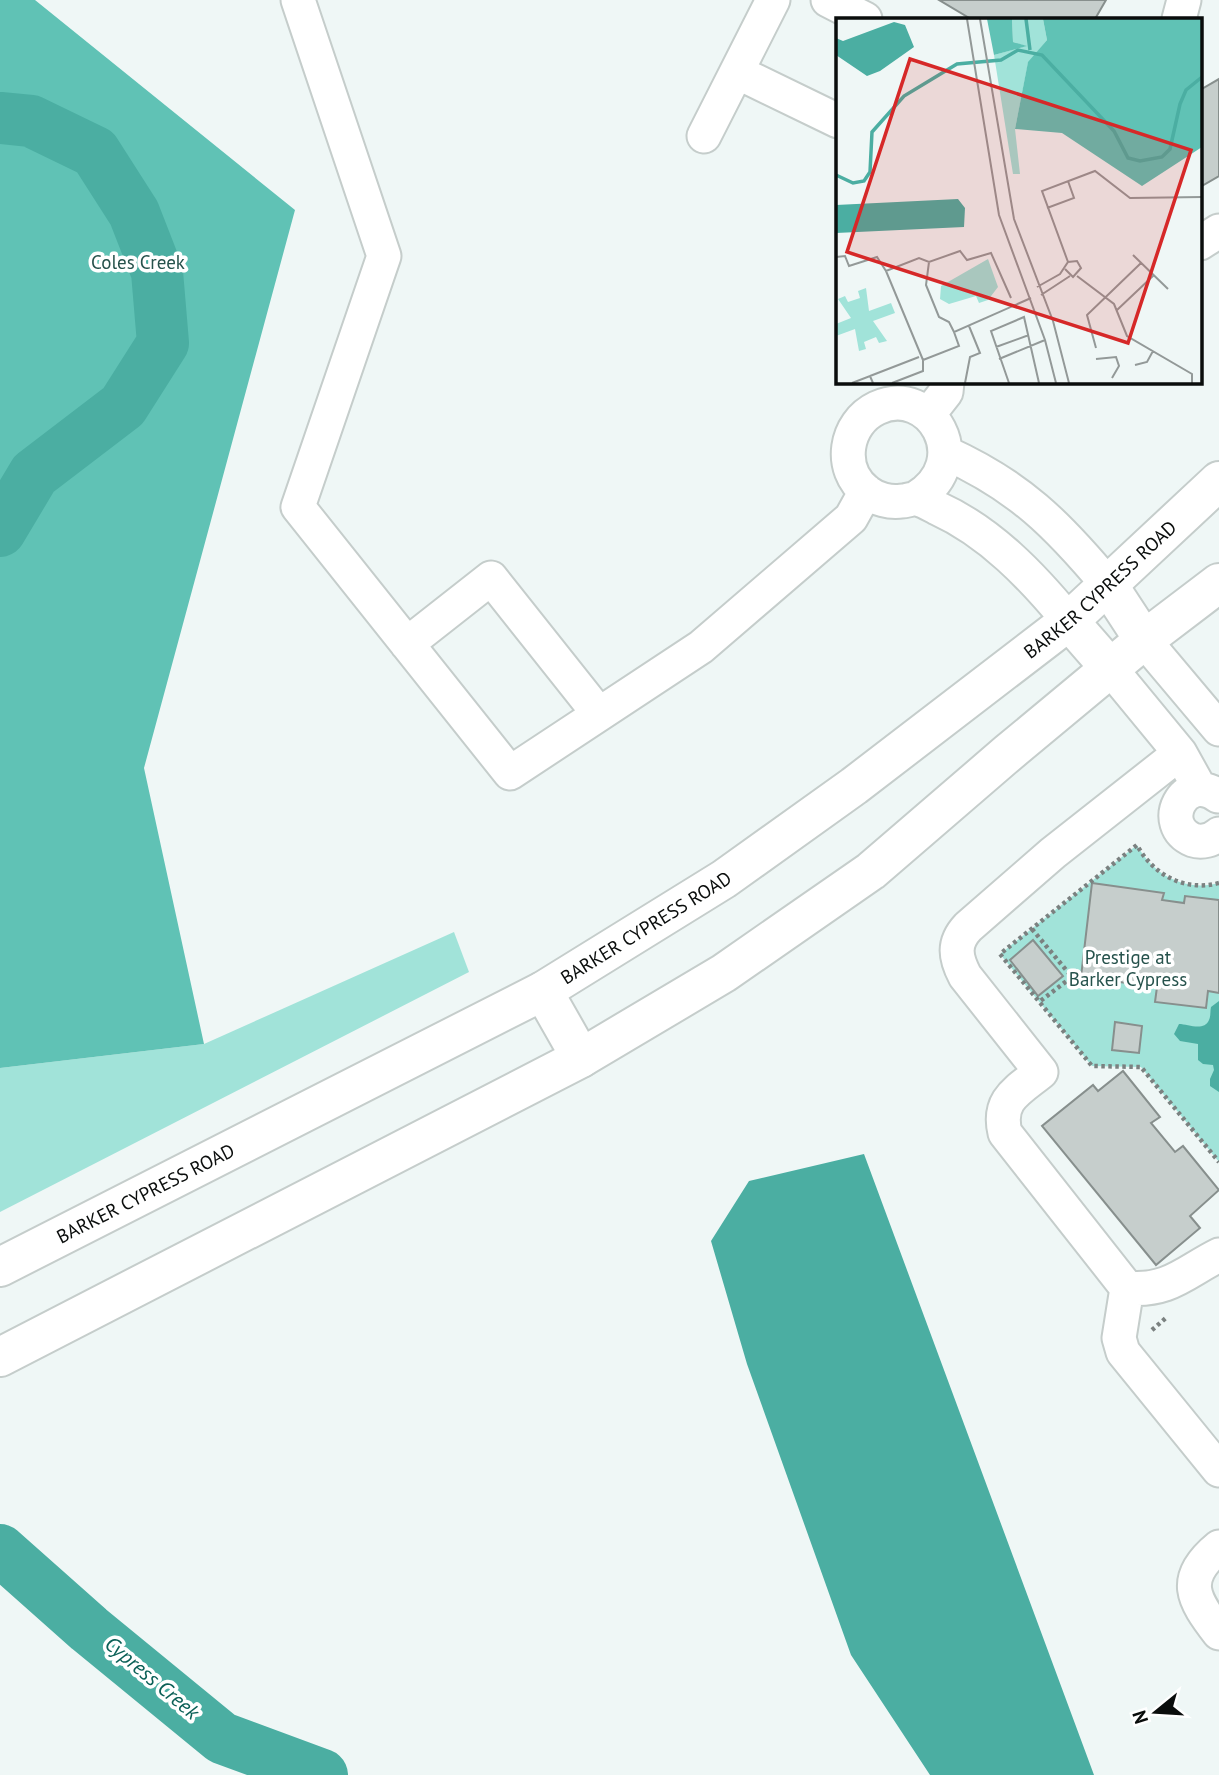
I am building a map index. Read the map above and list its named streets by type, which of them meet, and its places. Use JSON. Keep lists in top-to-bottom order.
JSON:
{
  "streets": {
    "main road": ["BARKER CYPRESS ROAD"]
  },
  "water": ["Cypress Creek"],
  "parks": ["Coles Creek", "Prestige at Barker Cypress"],
  "north": "left"
}
